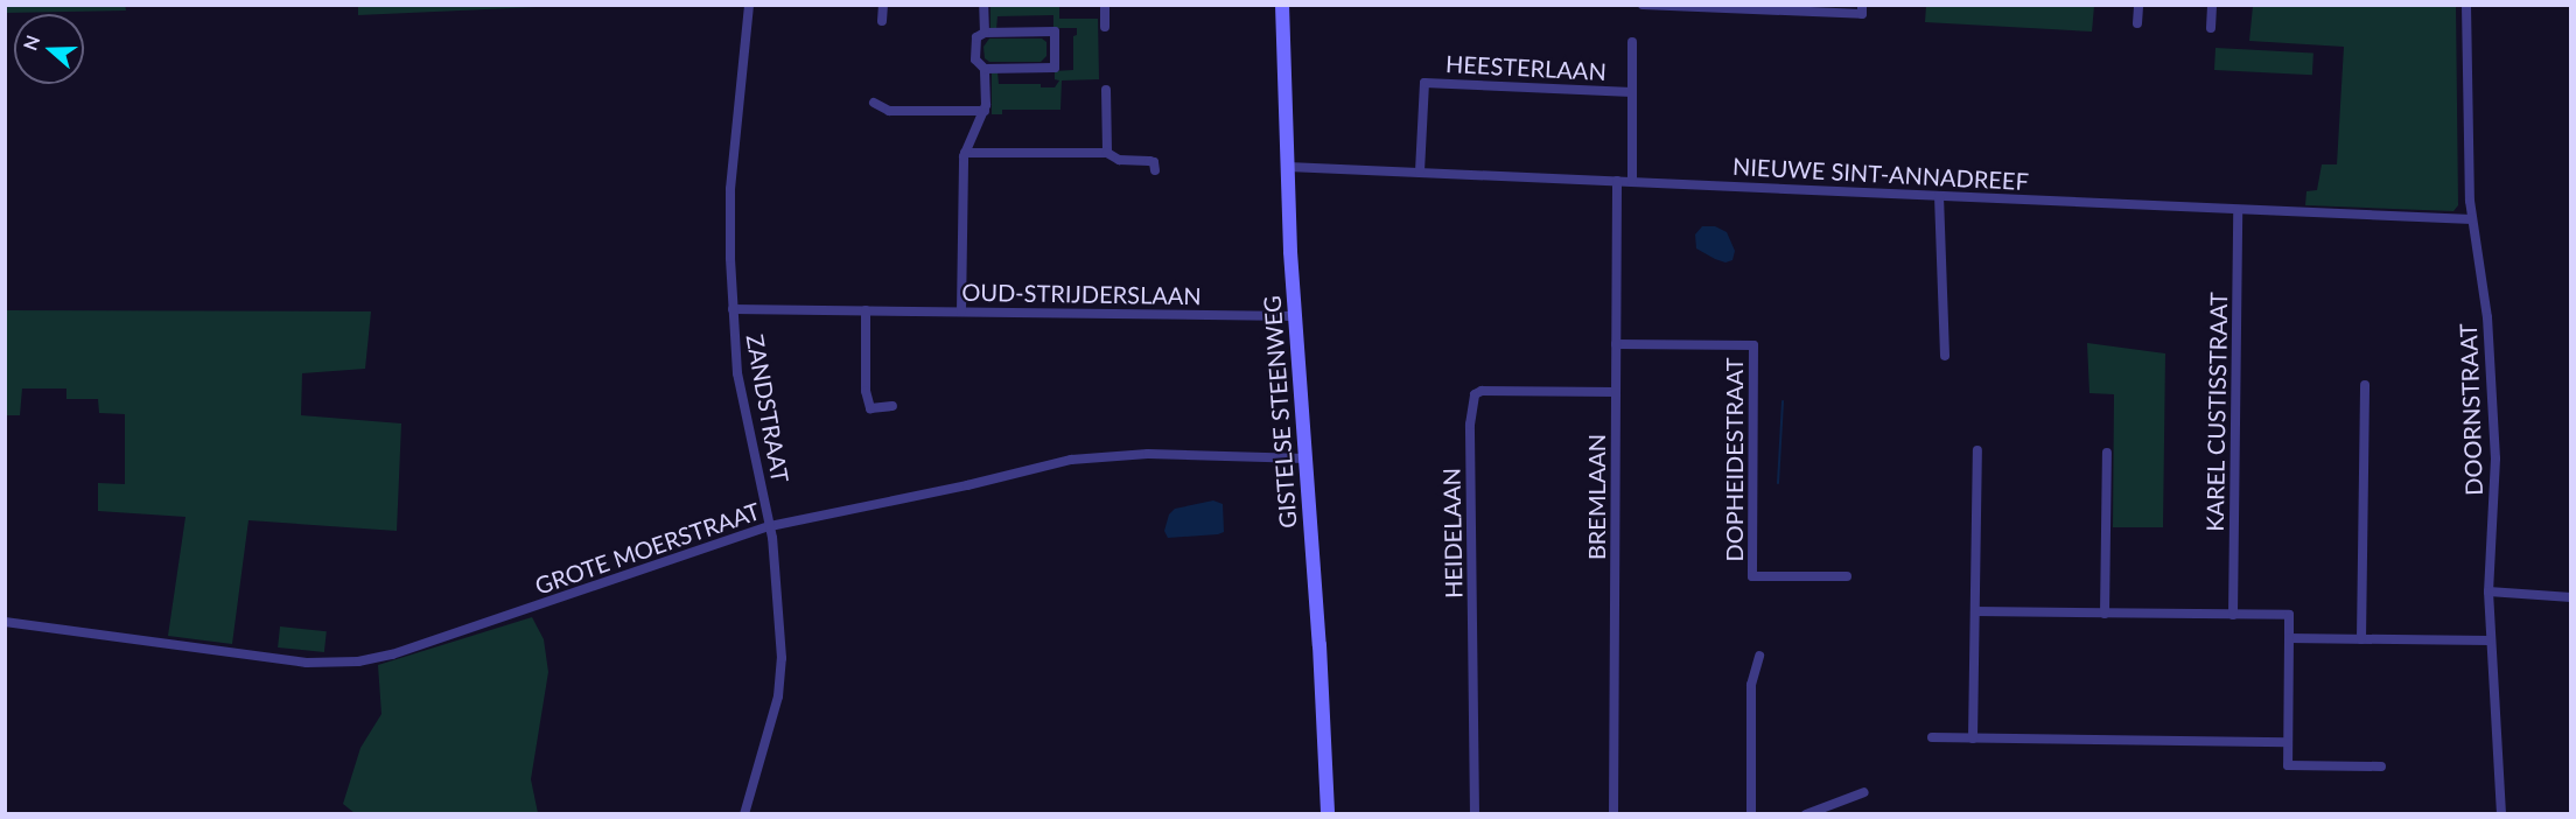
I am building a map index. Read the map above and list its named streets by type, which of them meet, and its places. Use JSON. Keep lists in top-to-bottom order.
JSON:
{
  "streets": {
    "main road": ["GISTELSE STEENWEG"],
    "street": [
      "HEESTERLAAN",
      "NIEUWE SINT-ANNADREEF",
      "OUD-STRIJDERSLAAN",
      "ZANDSTRAAT",
      "DOORNSTRAAT",
      "KAREL CUSTISSTRAAT",
      "DOPHEIDESTRAAT",
      "BREMLAAN",
      "HEIDELAAN",
      "GROTE MOERSTRAAT"
    ]
  },
  "crossings": [
    ["HEESTERLAAN", "NIEUWE SINT-ANNADREEF"],
    ["NIEUWE SINT-ANNADREEF", "DOORNSTRAAT"],
    ["NIEUWE SINT-ANNADREEF", "GISTELSE STEENWEG"],
    ["NIEUWE SINT-ANNADREEF", "KAREL CUSTISSTRAAT"],
    ["NIEUWE SINT-ANNADREEF", "BREMLAAN"],
    ["OUD-STRIJDERSLAAN", "ZANDSTRAAT"],
    ["OUD-STRIJDERSLAAN", "GISTELSE STEENWEG"],
    ["ZANDSTRAAT", "GROTE MOERSTRAAT"],
    ["GISTELSE STEENWEG", "GROTE MOERSTRAAT"],
    ["DOPHEIDESTRAAT", "BREMLAAN"],
    ["BREMLAAN", "HEIDELAAN"]
  ],
  "north": "left"
}
